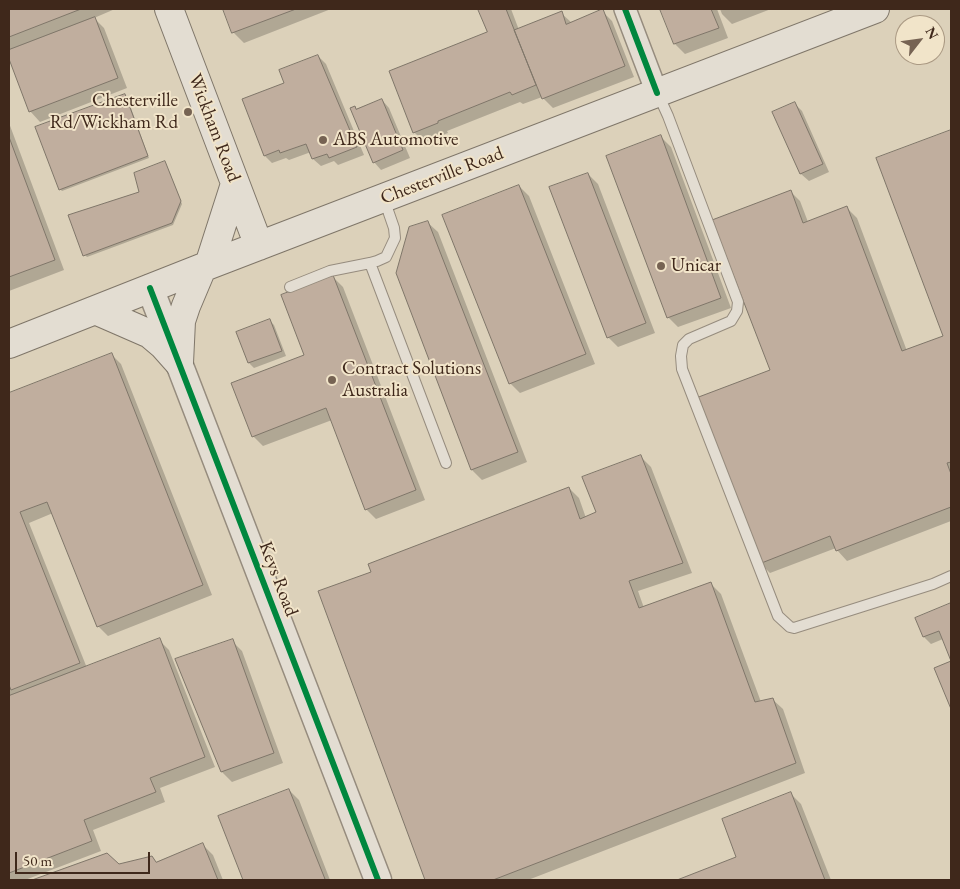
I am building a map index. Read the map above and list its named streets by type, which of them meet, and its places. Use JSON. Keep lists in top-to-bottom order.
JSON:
{
  "streets": {
    "main road": ["Wickham Road", "Chesterville Road"],
    "street": ["Keys Road"]
  },
  "crossings": [
    ["Wickham Road", "Chesterville Road"],
    ["Chesterville Road", "Keys Road"]
  ],
  "places": [
    "Chesterville Rd/Wickham Rd",
    "ABS Automotive",
    "Unicar",
    "Contract Solutions Australia"
  ],
  "scale_bar": "50 m",
  "north": "top right"
}
